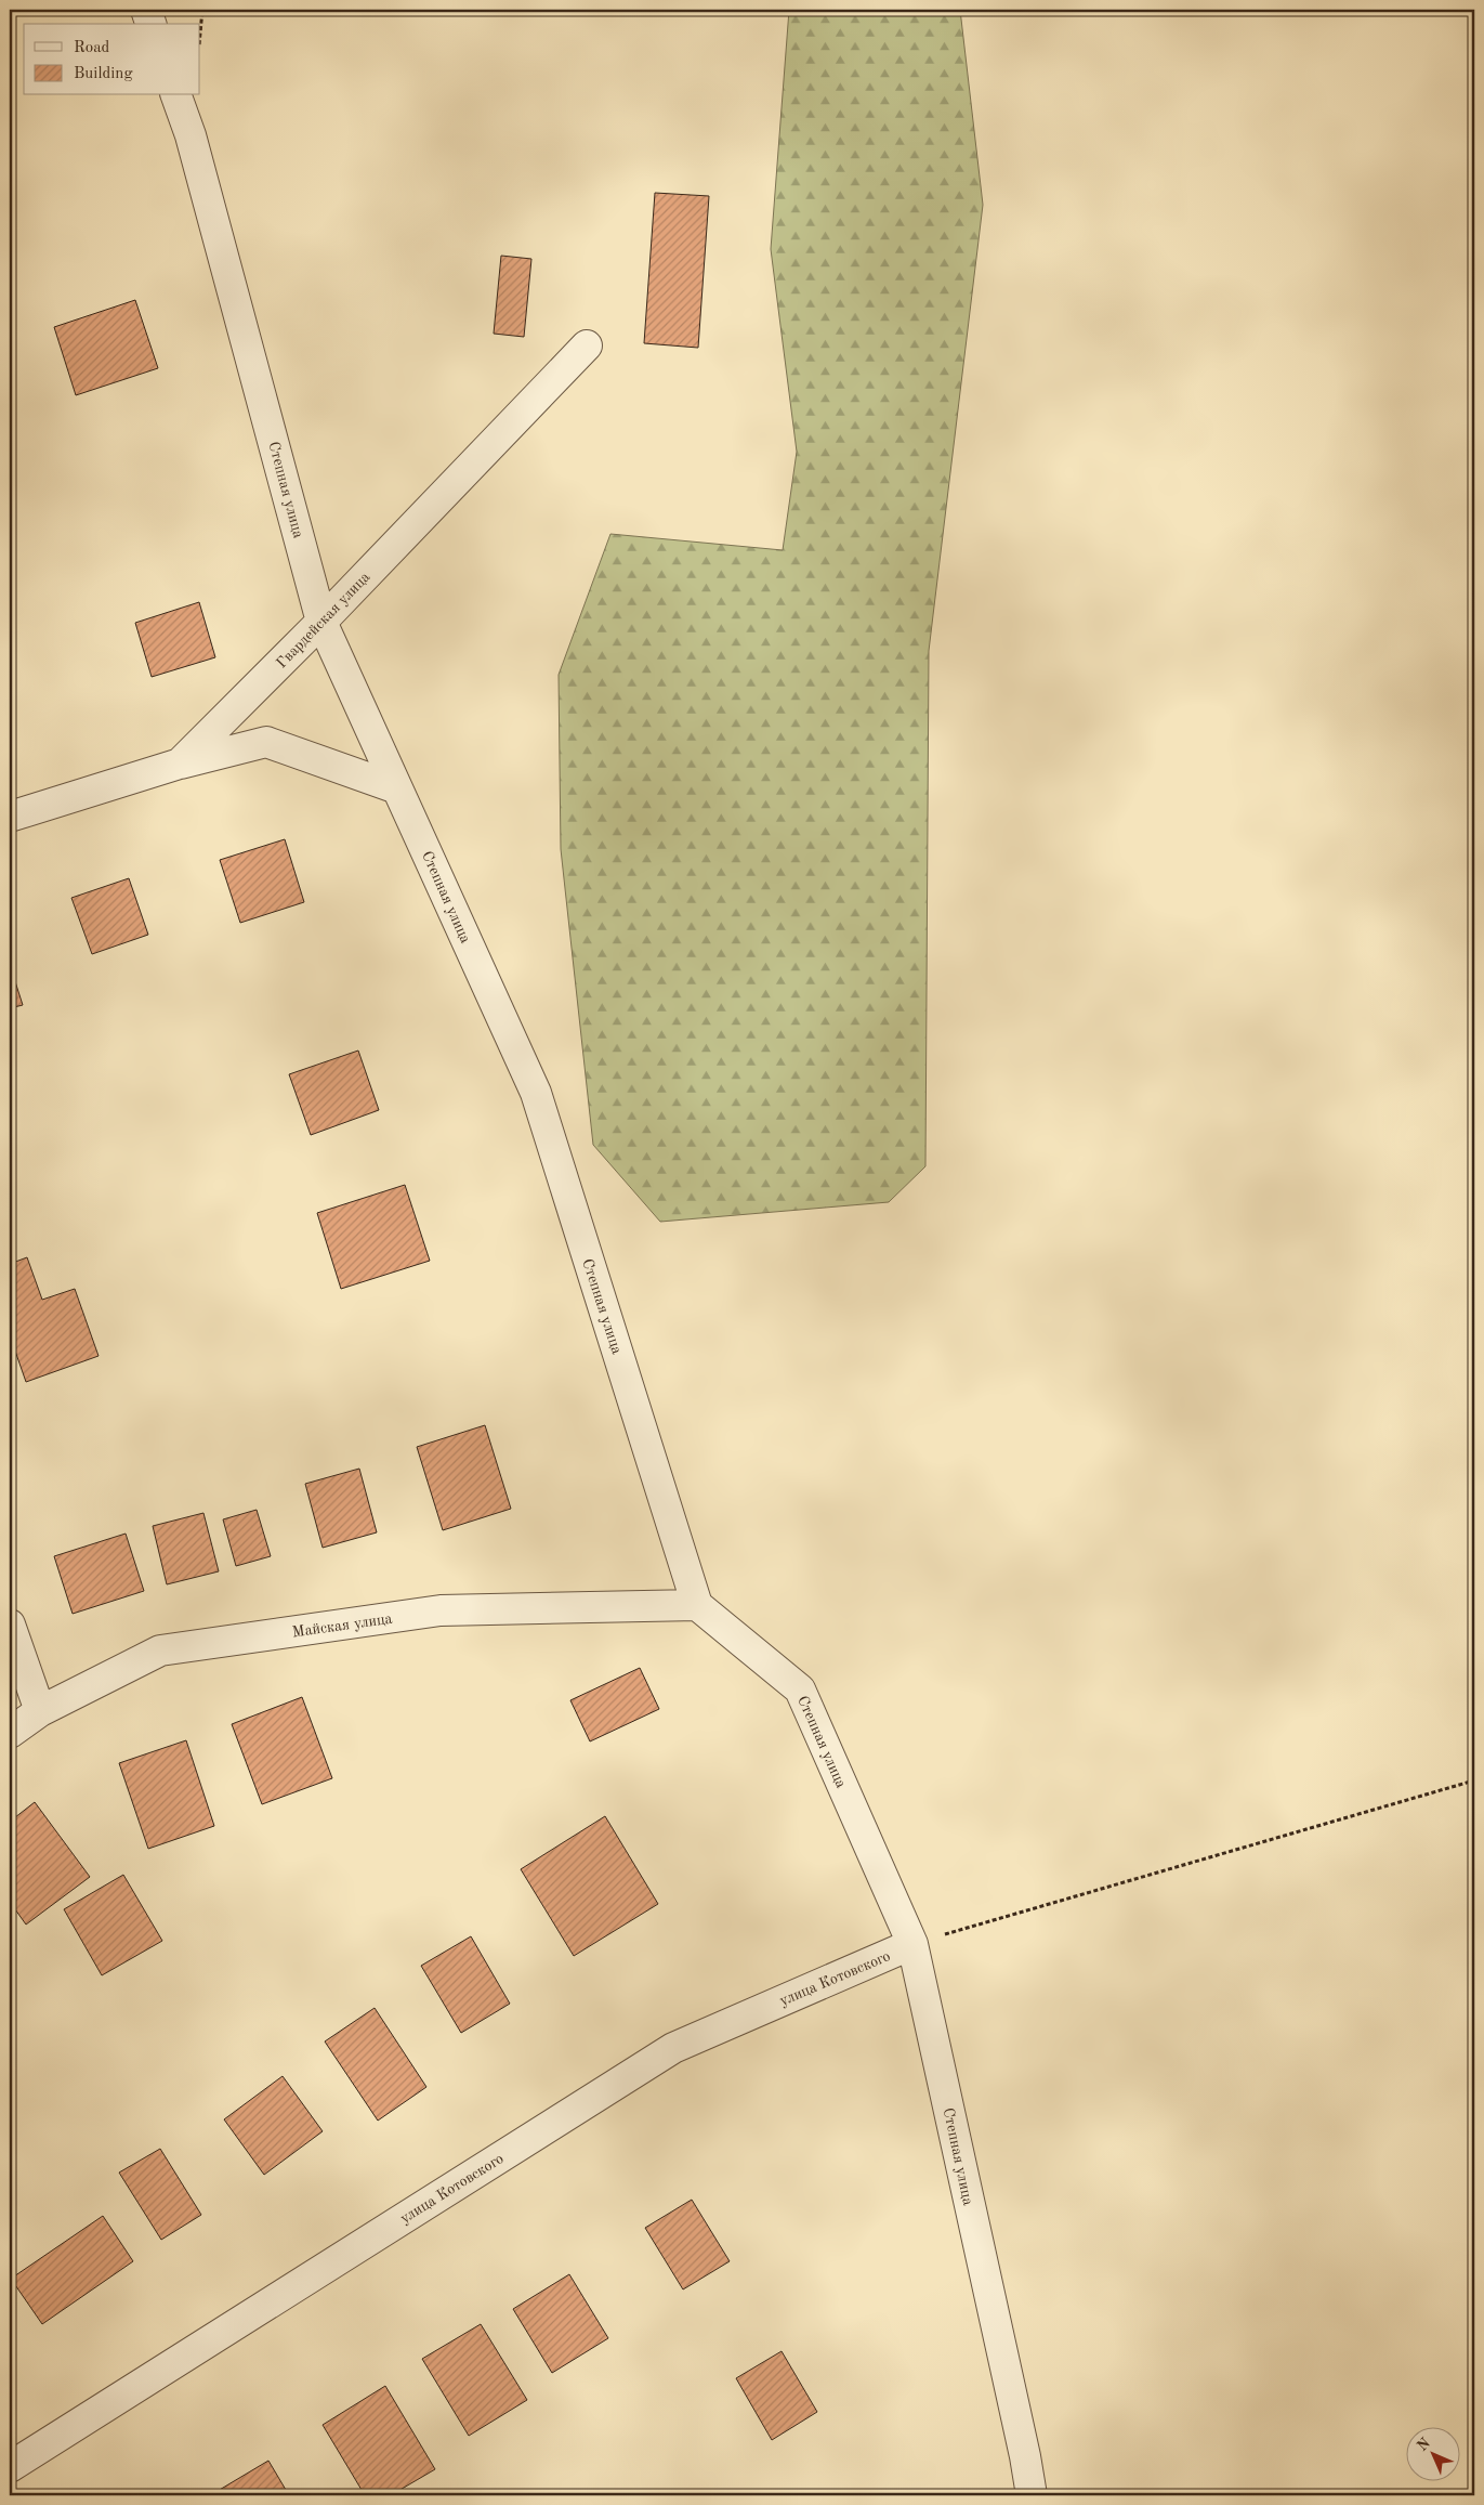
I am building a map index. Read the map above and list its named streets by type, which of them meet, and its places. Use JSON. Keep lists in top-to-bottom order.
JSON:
{
  "streets": {
    "street": [
      "Степная улица",
      "Гвардейская улица",
      "Майская улица",
      "улица Котовского"
    ]
  },
  "crossings": [
    ["Степная улица", "Гвардейская улица"],
    ["Степная улица", "Майская улица"],
    ["Степная улица", "улица Котовского"]
  ],
  "legend": ["Road", "Building"],
  "north": "top left"
}
